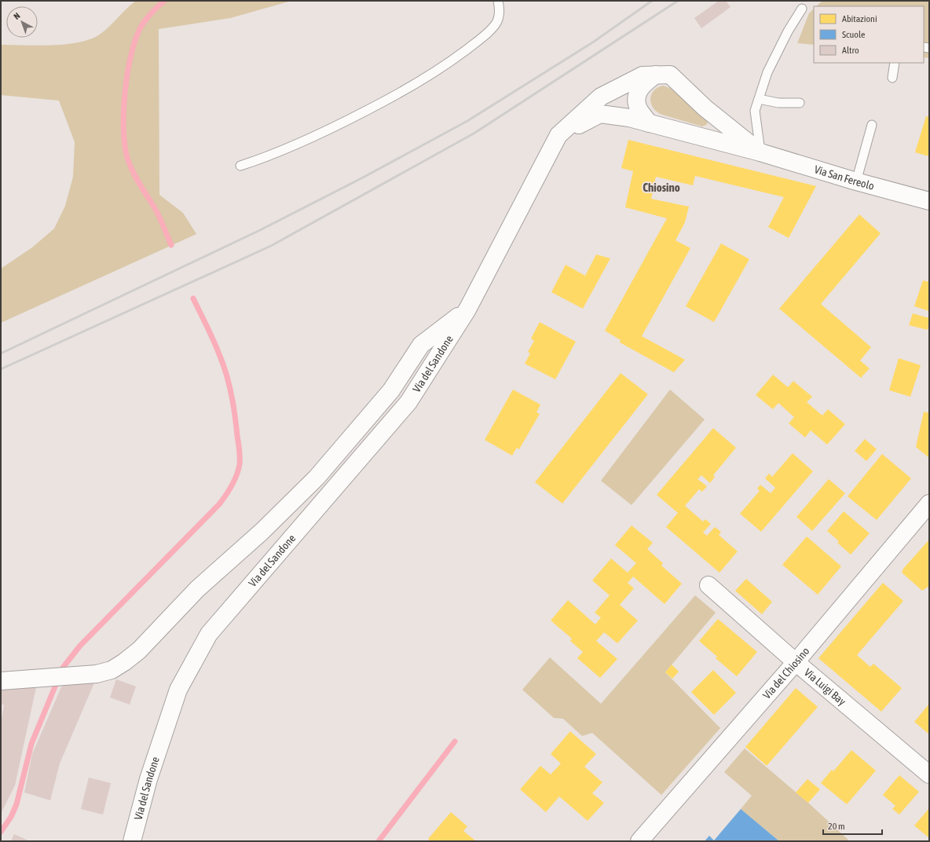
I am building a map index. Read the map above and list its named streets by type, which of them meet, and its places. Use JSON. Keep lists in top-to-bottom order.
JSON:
{
  "streets": {
    "street": [
      "Via San Fereolo",
      "Via del Sandone",
      "Via del Chiosino",
      "Via Luigi Bay"
    ]
  },
  "crossings": [
    ["Via San Fereolo", "Via del Sandone"],
    ["Via del Chiosino", "Via Luigi Bay"]
  ],
  "districts": ["Chiosino"],
  "legend": ["Abitazioni", "Scuole", "Altro"],
  "scale_bar": "20 m",
  "north": "top left"
}
